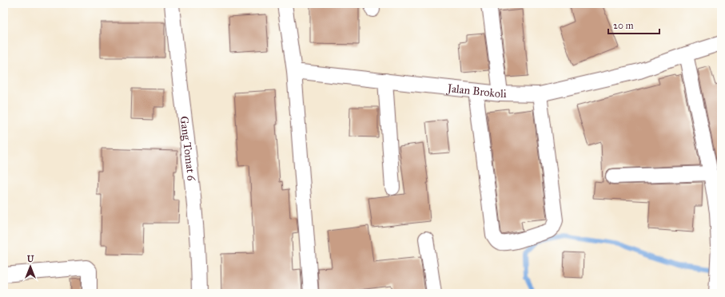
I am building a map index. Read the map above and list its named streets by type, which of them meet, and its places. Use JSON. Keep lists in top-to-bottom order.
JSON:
{
  "streets": {
    "street": ["Jalan Brokoli", "Gang Tomat 6"]
  },
  "scale_bar": "20 m",
  "north": "top"
}
